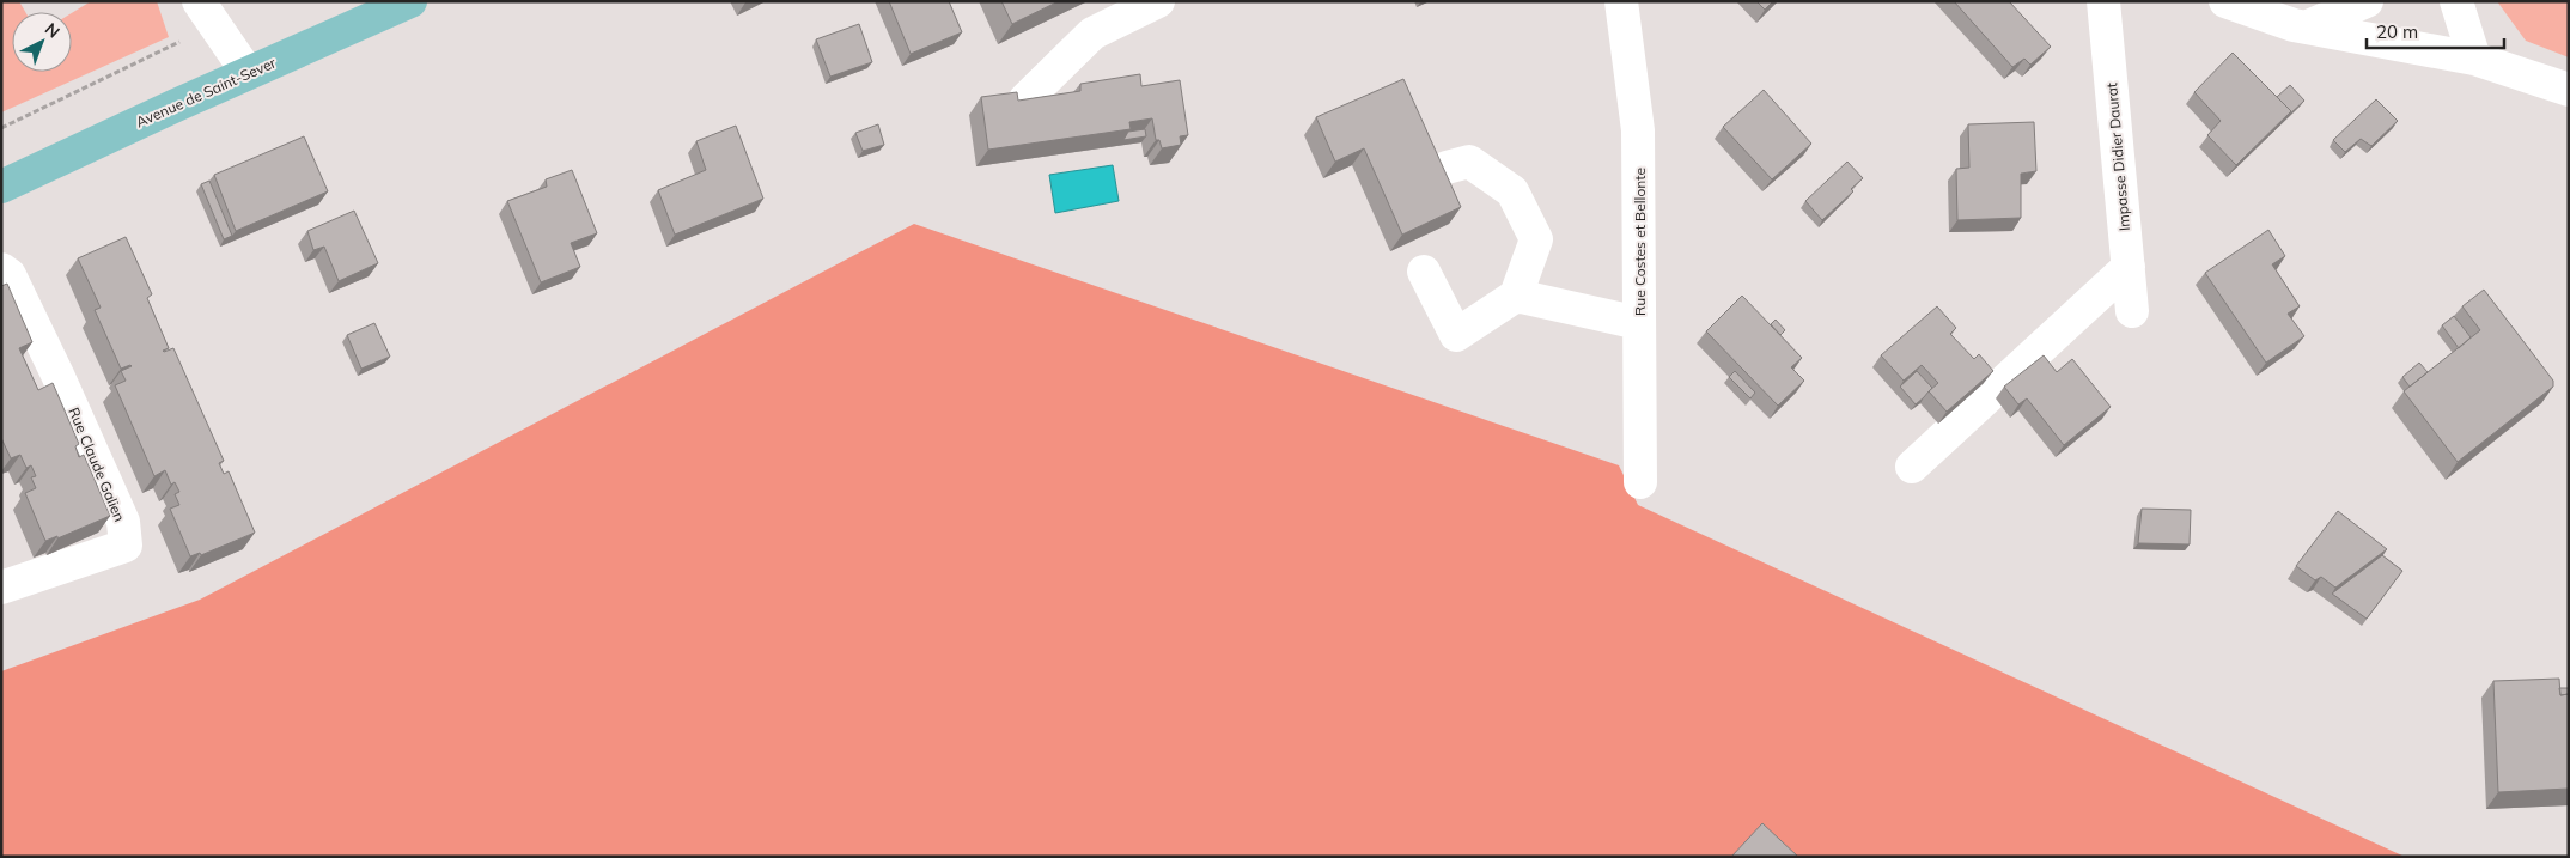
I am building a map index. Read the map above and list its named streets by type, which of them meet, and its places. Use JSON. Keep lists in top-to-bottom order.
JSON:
{
  "streets": {
    "main road": ["Avenue de Saint-Sever"],
    "street": ["Impasse Didier Daurat", "Rue Costes et Bellonte", "Rue Claude Galien"]
  },
  "scale_bar": "20 m",
  "north": "top right"
}
